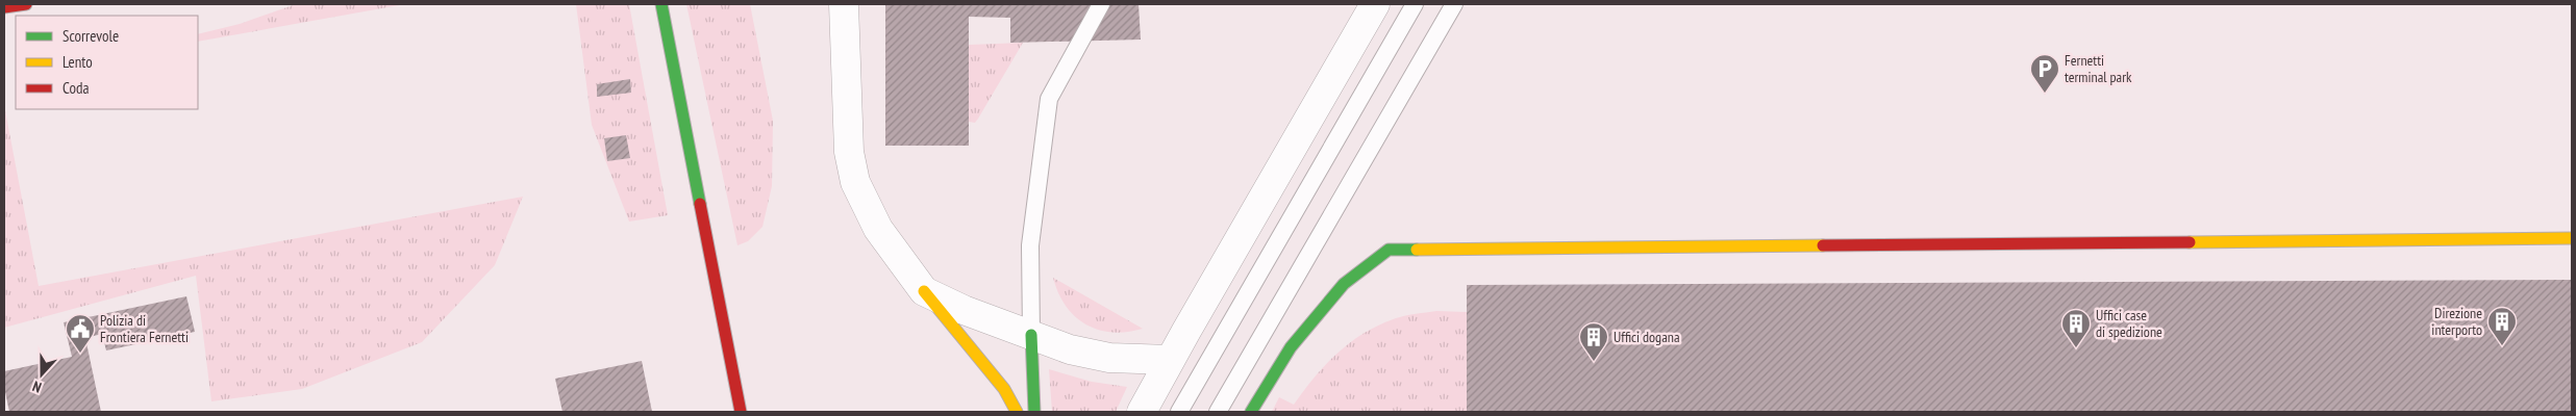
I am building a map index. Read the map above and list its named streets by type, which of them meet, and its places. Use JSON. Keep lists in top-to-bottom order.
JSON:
{
  "places": {
    "parking": ["Fernetti terminal park"],
    "building": ["Direzione interporto", "Uffici case di spedizione", "Uffici dogana"],
    "public building": ["Polizia di Frontiera Fernetti"]
  },
  "legend": ["Scorrevole", "Lento", "Coda"],
  "north": "bottom"
}
